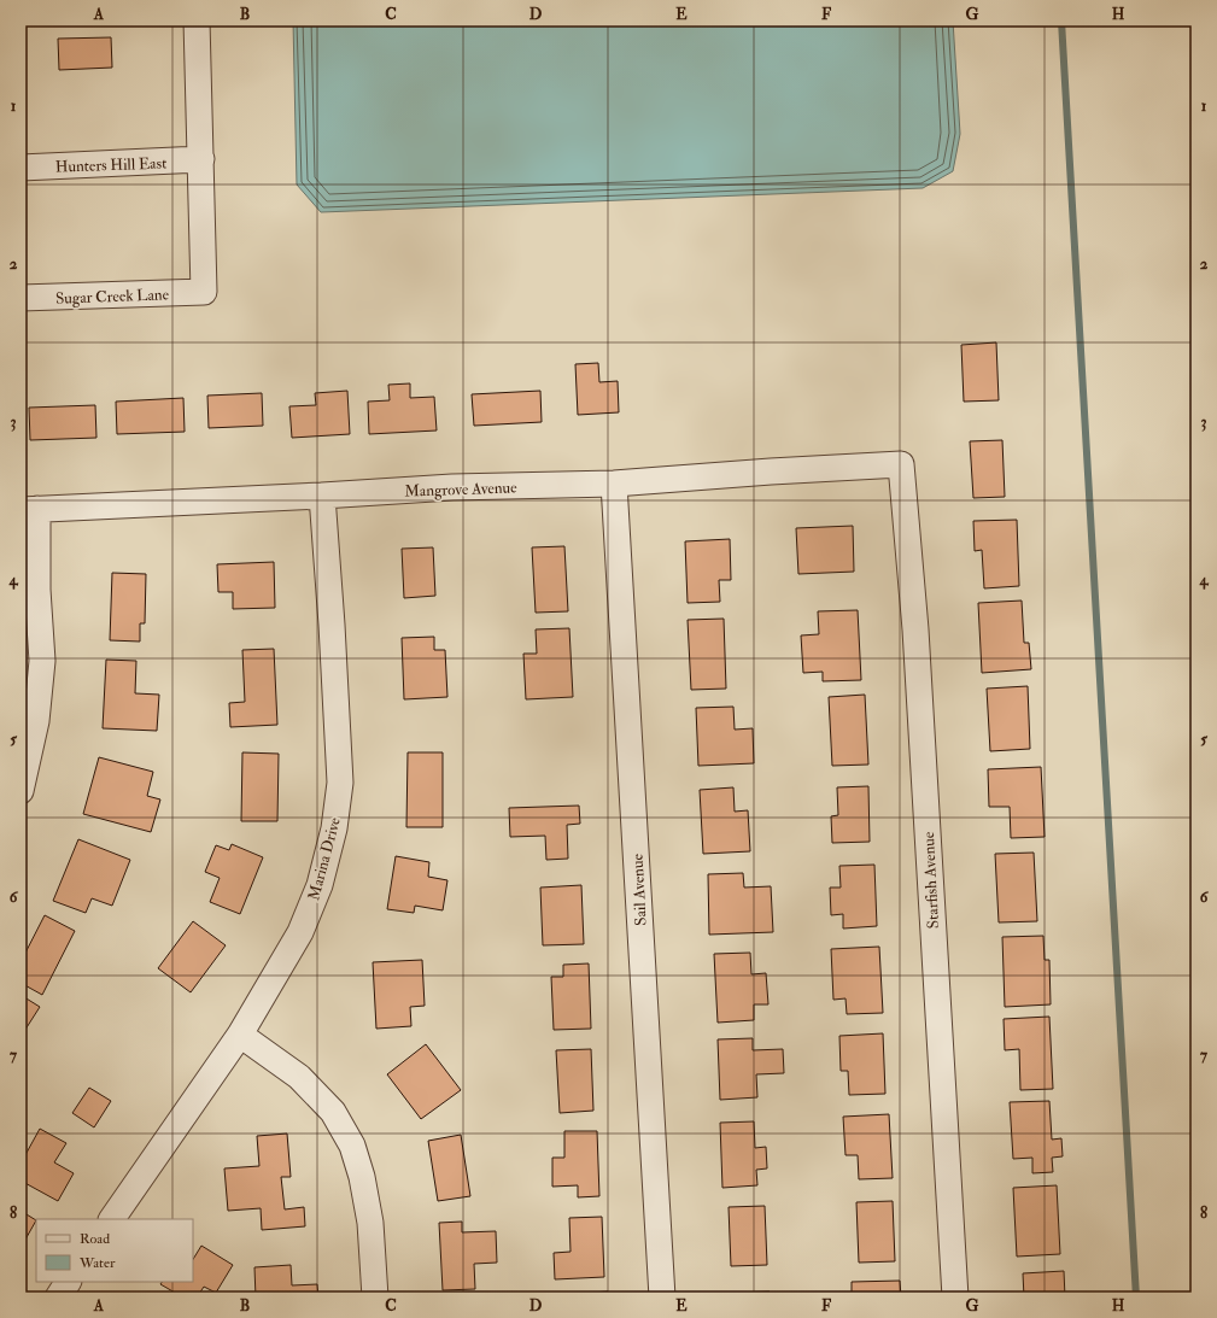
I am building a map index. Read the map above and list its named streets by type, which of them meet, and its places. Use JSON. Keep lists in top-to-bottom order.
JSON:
{
  "streets": {
    "street": [
      "Hunters Hill East",
      "Sugar Creek Lane",
      "Mangrove Avenue",
      "Marina Drive",
      "Starfish Avenue",
      "Sail Avenue"
    ]
  },
  "crossings": [
    ["Hunters Hill East", "Sugar Creek Lane"],
    ["Mangrove Avenue", "Marina Drive"],
    ["Mangrove Avenue", "Starfish Avenue"],
    ["Mangrove Avenue", "Sail Avenue"]
  ],
  "legend": ["Road", "Water"],
  "grid": {
    "columns": [
      "A",
      "B",
      "C",
      "D",
      "E",
      "F",
      "G",
      "H"
    ],
    "rows": [
      "1",
      "2",
      "3",
      "4",
      "5",
      "6",
      "7",
      "8"
    ]
  }
}
